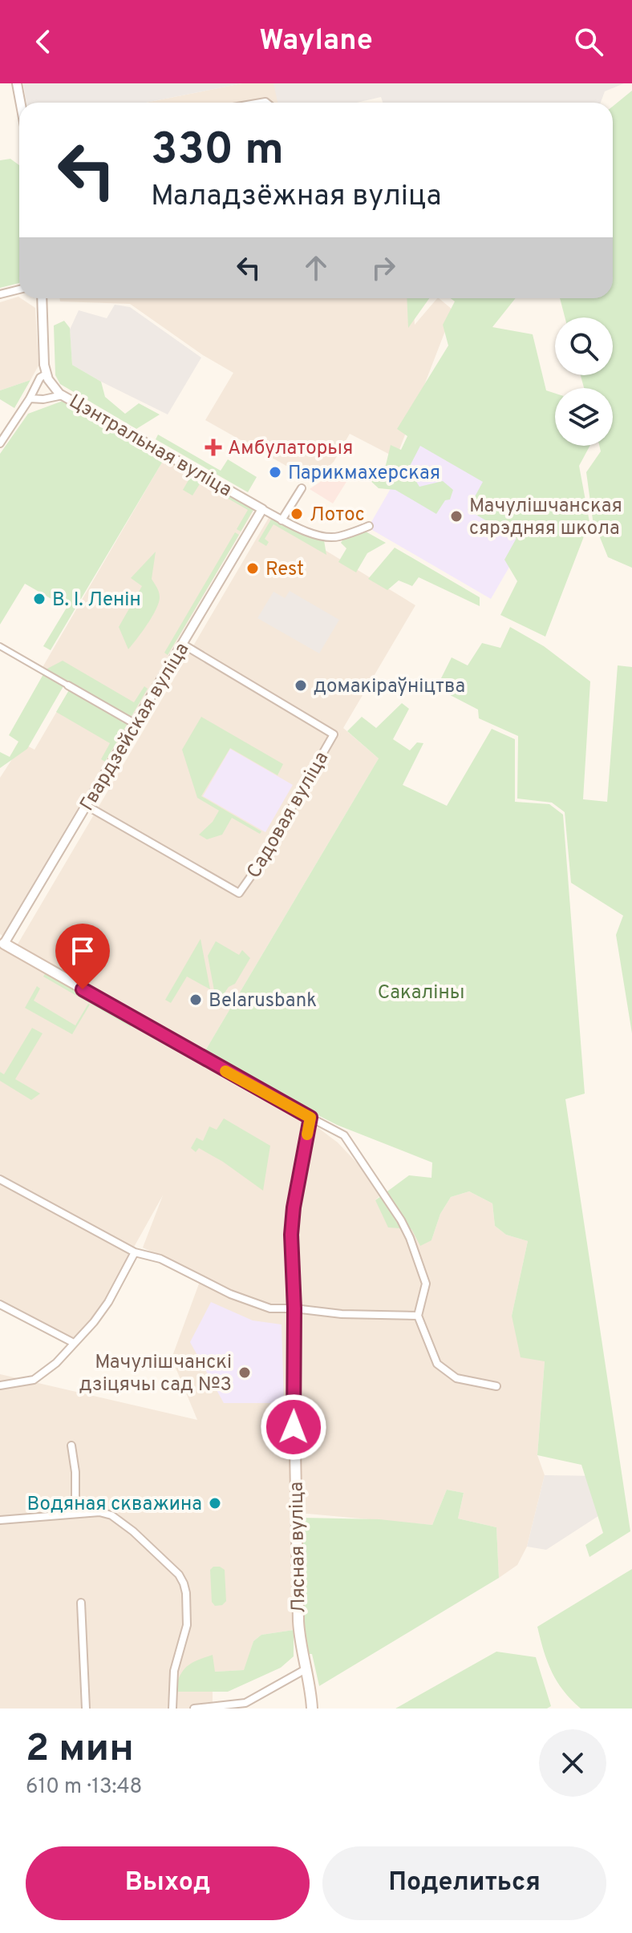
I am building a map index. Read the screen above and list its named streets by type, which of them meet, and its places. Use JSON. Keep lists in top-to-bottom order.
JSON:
{
  "streets": {
    "main road": ["Лясная вуліца"],
    "street": ["Цэнтральная вуліца", "Гвардзейская вуліца", "Садовая вуліца"]
  },
  "crossings": [
    ["Цэнтральная вуліца", "Гвардзейская вуліца"],
    ["Гвардзейская вуліца", "Садовая вуліца"]
  ],
  "parks": ["Сакаліны"],
  "places": {
    "health": ["Амбулаторыя"],
    "other": [
      "Парикмахерская",
      "Лотос",
      "Мачулішчанская сярэдняя школа",
      "Rest",
      "В. І. Ленін",
      "домакіраўніцтва",
      "Belarusbank",
      "Мачулішчанскі дзіцячы сад №3",
      "Водяная скважина"
    ]
  },
  "page": {
    "header": "Waylane",
    "turn": ["330 m", "Маладзёжная вуліца"],
    "heading": ["2 мин", "610 m · 13:48"],
    "buttons": ["Выход", "Поделиться"]
  }
}
